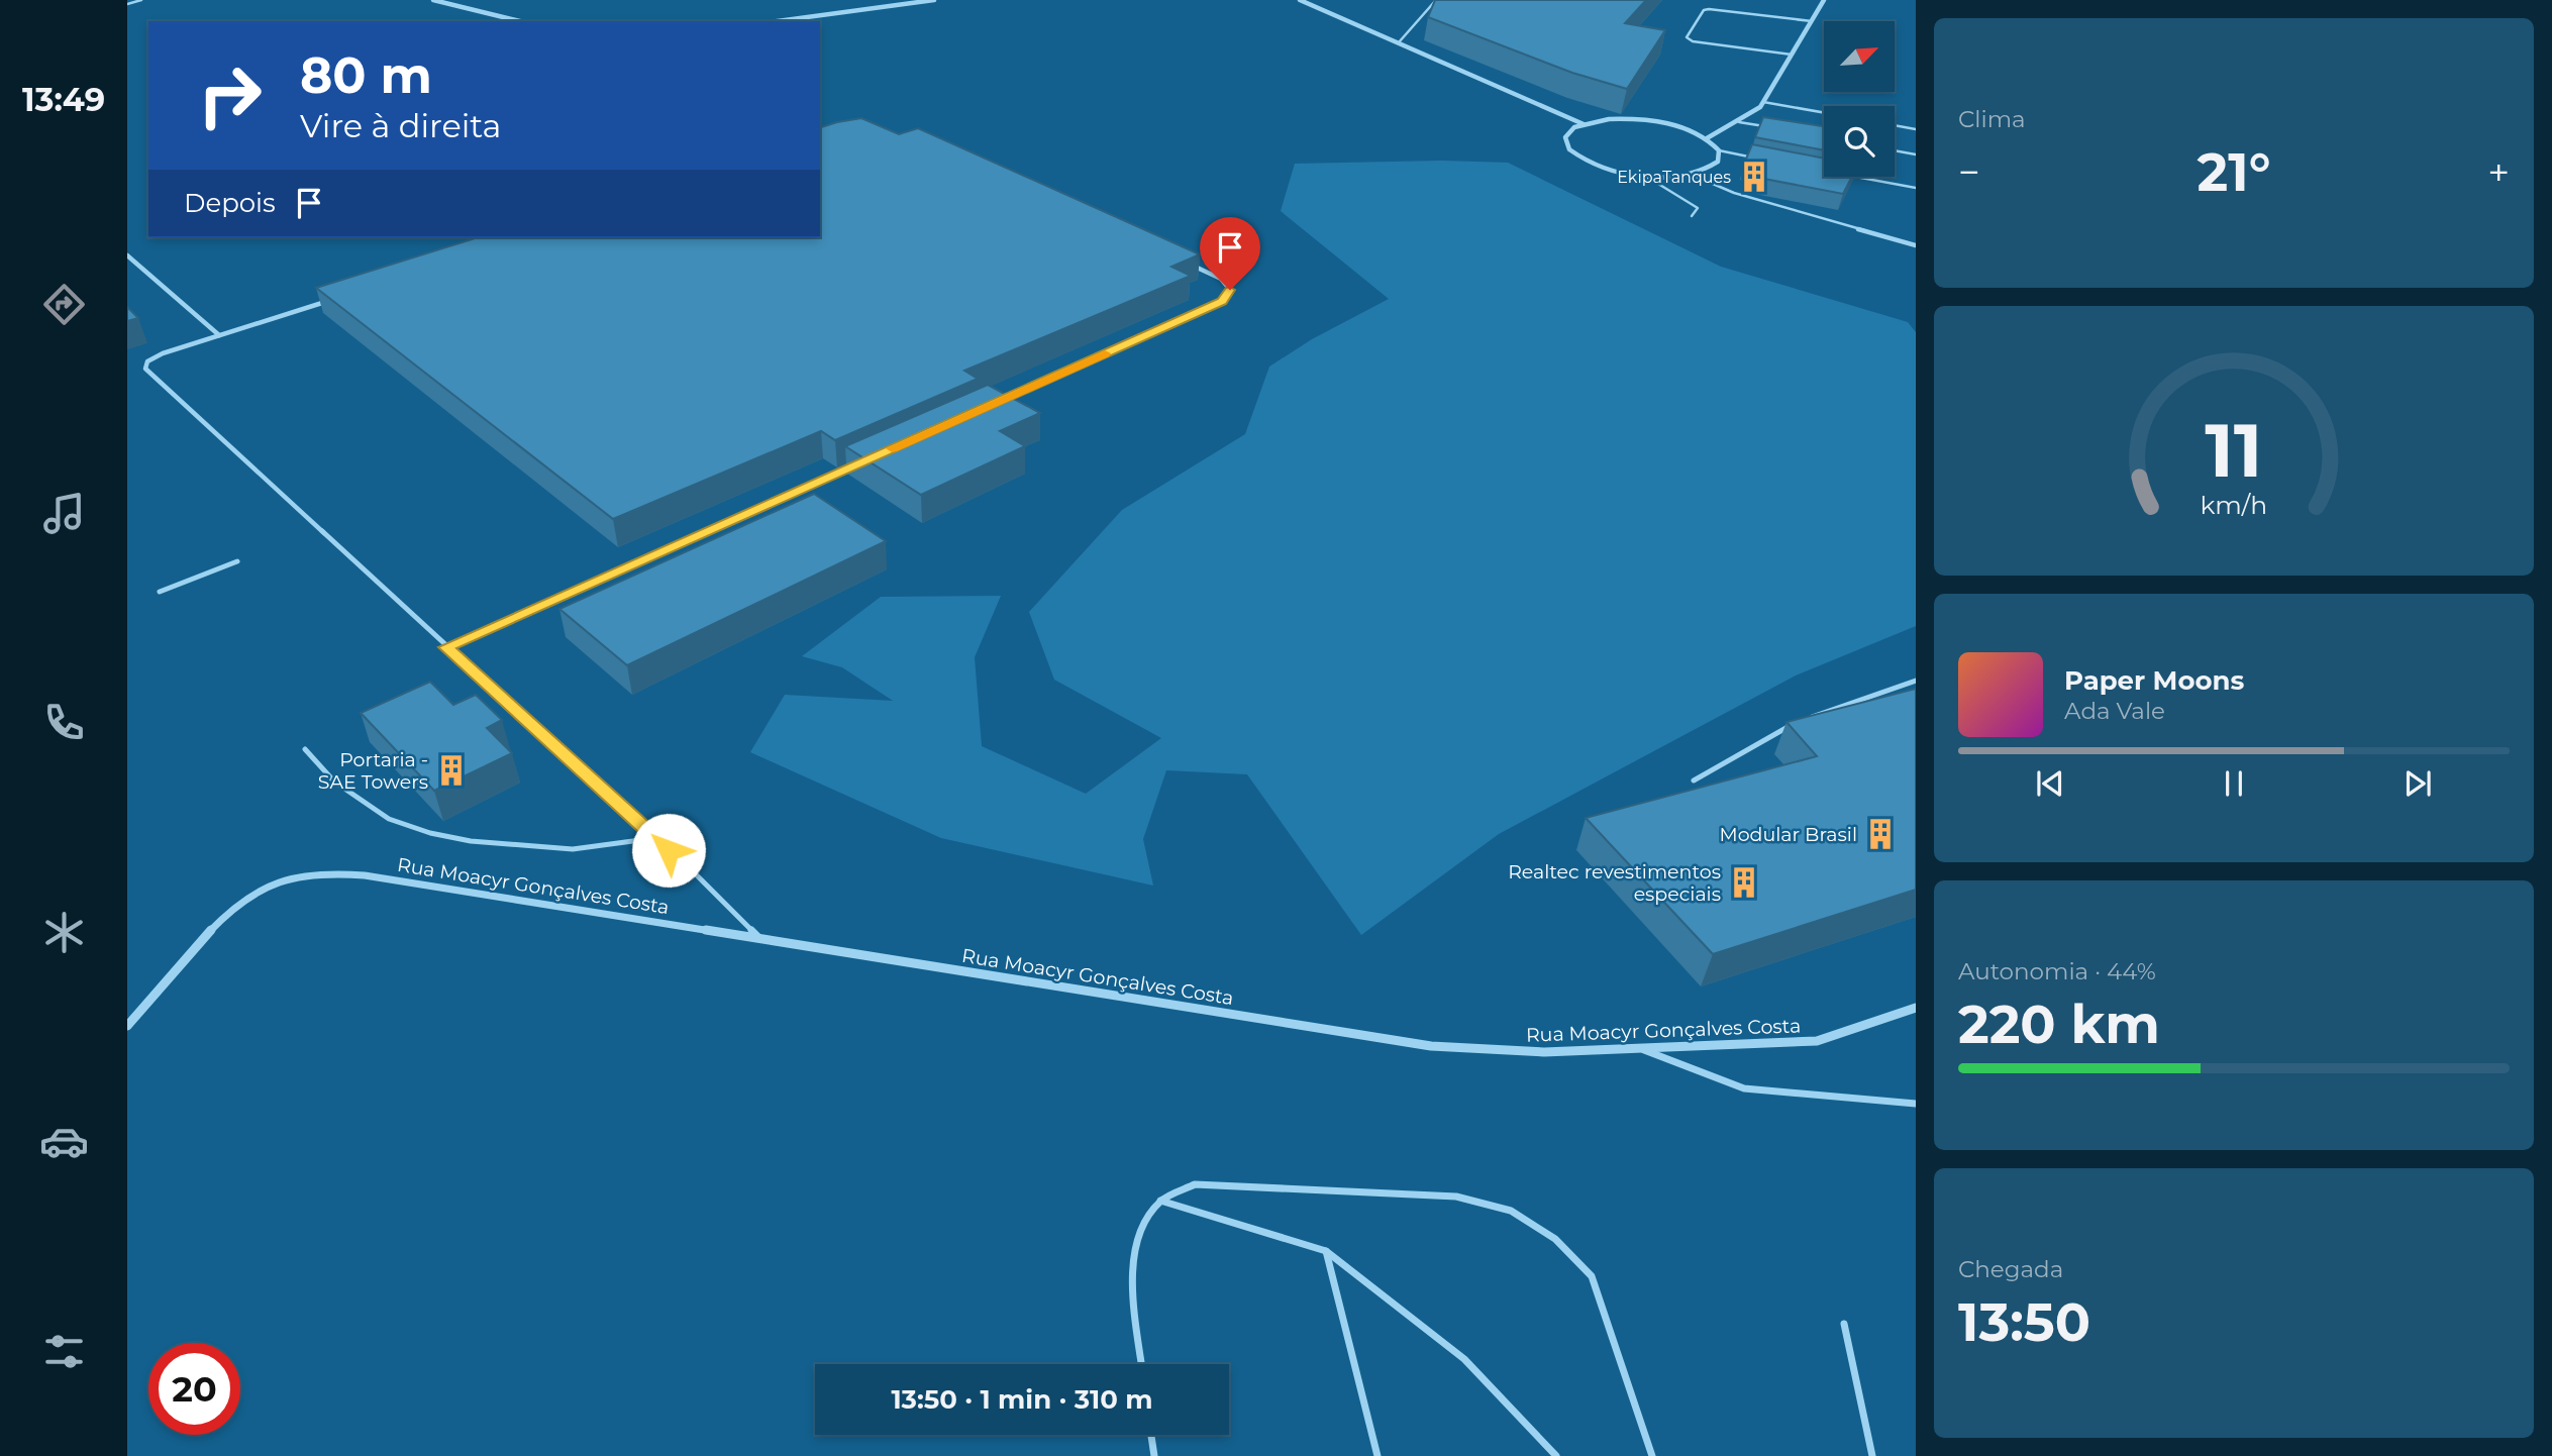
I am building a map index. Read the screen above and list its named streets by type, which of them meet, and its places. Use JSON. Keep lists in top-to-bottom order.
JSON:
{
  "streets": {
    "street": ["Rua Moacyr Gonçalves Costa"]
  },
  "places": {
    "building": [
      "EkipaTanques",
      "Portaria - SAE Towers",
      "Modular Brasil",
      "Realtec revestimentos especiais"
    ]
  },
  "north": "top right",
  "page": {
    "tabs": "13:49",
    "tile": [
      "Clima",
      ["Autonomia · 44%", "220 km"],
      ["Chegada", "13:50"]
    ],
    "turn": ["80 m", "Vire à direita"],
    "heat": ["−", "21°", "+"],
    "then": "Depois",
    "song": ["Paper Moons", "Ada Vale"],
    "limit": "20",
    "trip": "13:50 · 1 min · 310 m",
    "gauge": ["11", "km/h"]
  }
}
